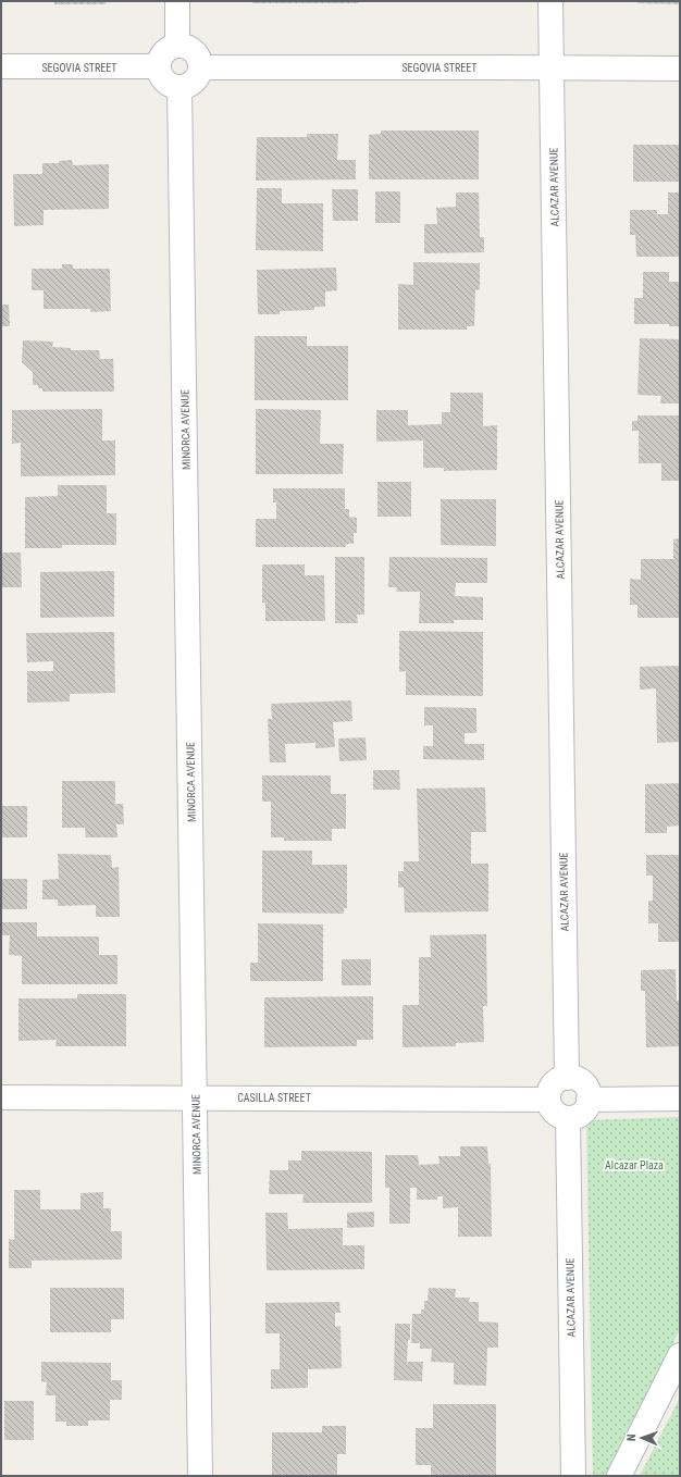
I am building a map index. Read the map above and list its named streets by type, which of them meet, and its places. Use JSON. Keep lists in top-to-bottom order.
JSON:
{
  "streets": {
    "street": [
      "SEGOVIA STREET",
      "ALCAZAR AVENUE",
      "MINORCA AVENUE",
      "CASILLA STREET"
    ]
  },
  "crossings": [
    ["SEGOVIA STREET", "ALCAZAR AVENUE"],
    ["SEGOVIA STREET", "MINORCA AVENUE"],
    ["ALCAZAR AVENUE", "CASILLA STREET"],
    ["MINORCA AVENUE", "CASILLA STREET"]
  ],
  "parks": ["Alcazar Plaza"],
  "north": "left"
}
